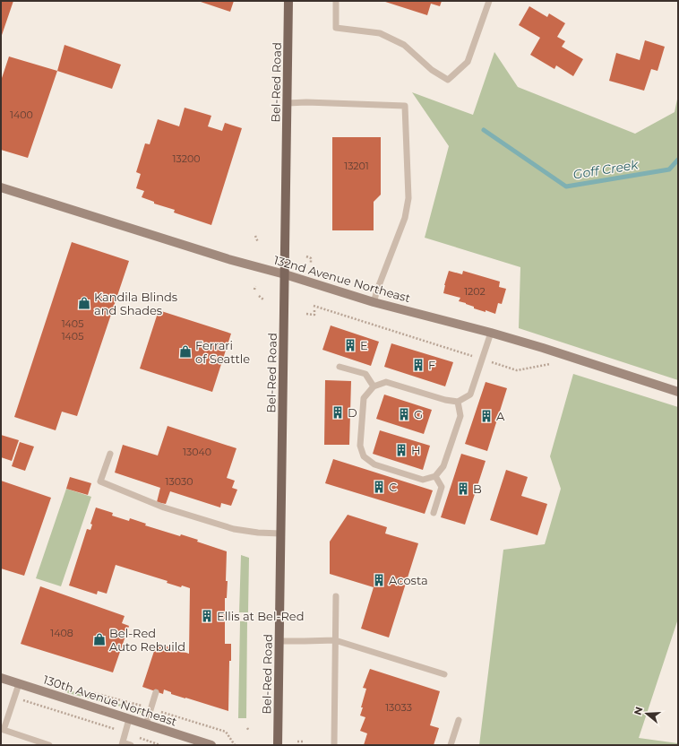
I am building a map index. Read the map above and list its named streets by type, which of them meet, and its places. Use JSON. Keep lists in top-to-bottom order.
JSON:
{
  "streets": {
    "main road": ["Bel-Red Road"],
    "street": ["132nd Avenue Northeast", "130th Avenue Northeast"]
  },
  "crossings": [
    ["Bel-Red Road", "132nd Avenue Northeast"]
  ],
  "water": ["Goff Creek"],
  "places": {
    "shop": ["Kandila Blinds and Shades", "Ferrari of Seattle", "Bel-Red Auto Rebuild"],
    "building": [
      "E",
      "F",
      "D",
      "G",
      "A",
      "H",
      "C",
      "B",
      "Acosta",
      "Ellis at Bel-Red"
    ]
  },
  "house_numbers": [
    "1400",
    "13200",
    "13201",
    "1202",
    "1405",
    "1405",
    "13040",
    "13030",
    "1408",
    "13033"
  ],
  "north": "left"
}
